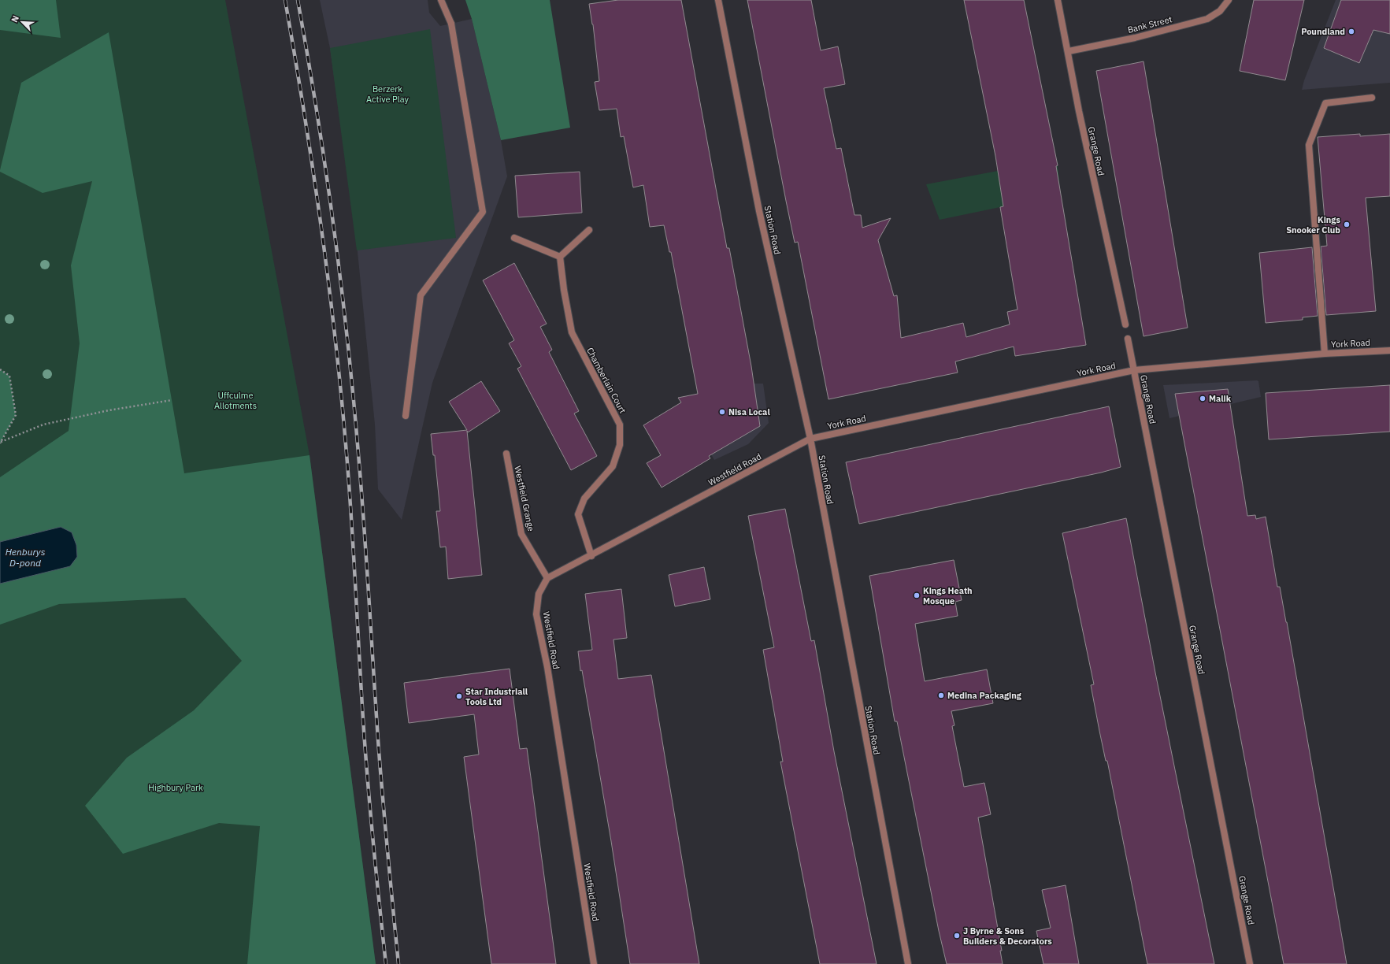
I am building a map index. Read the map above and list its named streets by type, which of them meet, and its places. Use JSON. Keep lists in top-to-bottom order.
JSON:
{
  "streets": {
    "street": [
      "Bank Street",
      "Grange Road",
      "Station Road",
      "York Road",
      "Chamberlain Court",
      "Westfield Road",
      "Westfield Grange"
    ]
  },
  "crossings": [
    ["Bank Street", "Grange Road"],
    ["Grange Road", "York Road"],
    ["Station Road", "York Road"],
    ["Station Road", "Westfield Road"],
    ["York Road", "Westfield Road"],
    ["Chamberlain Court", "Westfield Road"],
    ["Westfield Road", "Westfield Grange"]
  ],
  "water": ["Henburys D-pond"],
  "parks": ["Berzerk Active Play", "Uffculme Allotments", "Highbury Park"],
  "places": [
    "Poundland",
    "Kings Snooker Club",
    "Malik",
    "Nisa Local",
    "Kings Heath Mosque",
    "Medina Packaging",
    "Star Industriall Tools Ltd",
    "J Byrne & Sons Builders & Decorators"
  ],
  "north": "top left"
}
